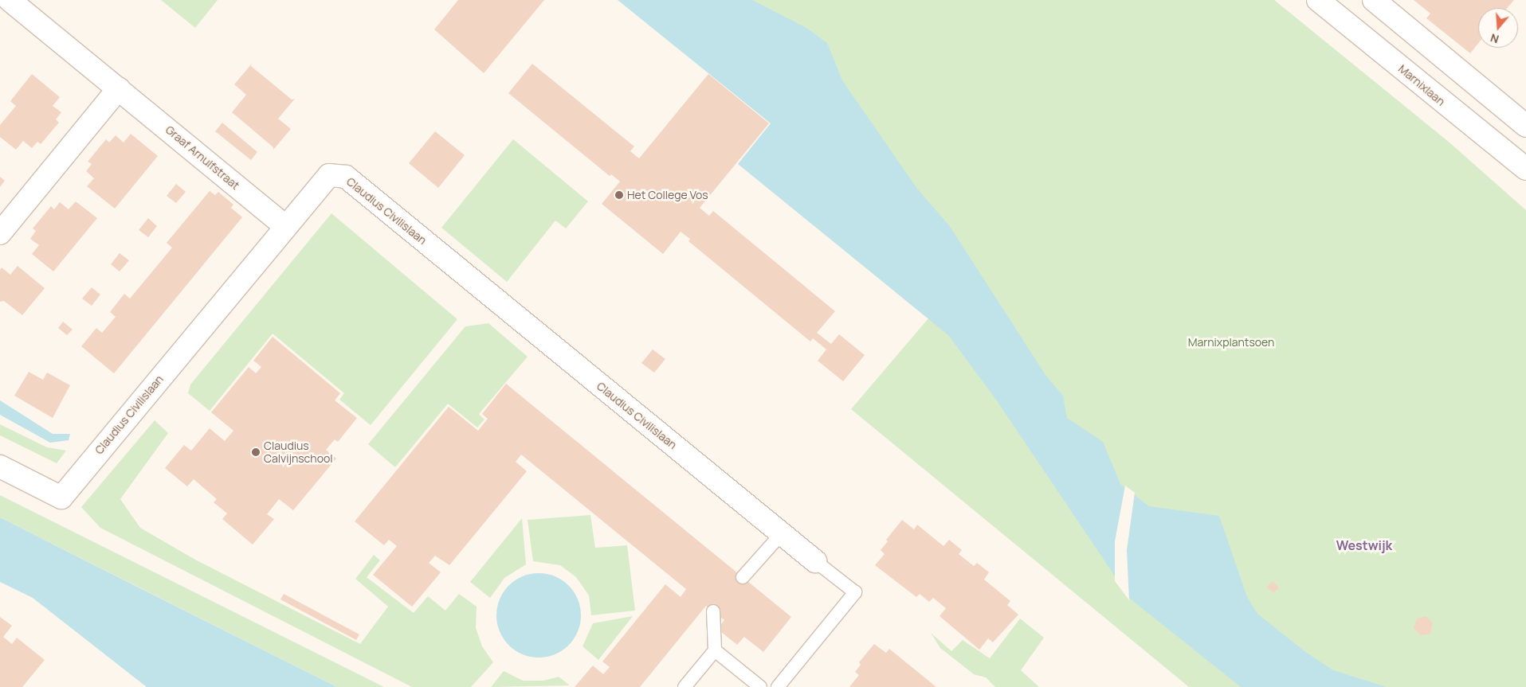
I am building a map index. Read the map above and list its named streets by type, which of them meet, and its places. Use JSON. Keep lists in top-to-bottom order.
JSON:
{
  "streets": {
    "street": ["Marnixlaan", "Graaf Arnulfstraat", "Claudius Civilislaan"]
  },
  "crossings": [
    ["Graaf Arnulfstraat", "Claudius Civilislaan"]
  ],
  "districts": ["Westwijk"],
  "parks": ["Marnixplantsoen"],
  "places": ["Het College Vos", "Claudius Calvijnschool"],
  "north": "bottom"
}
